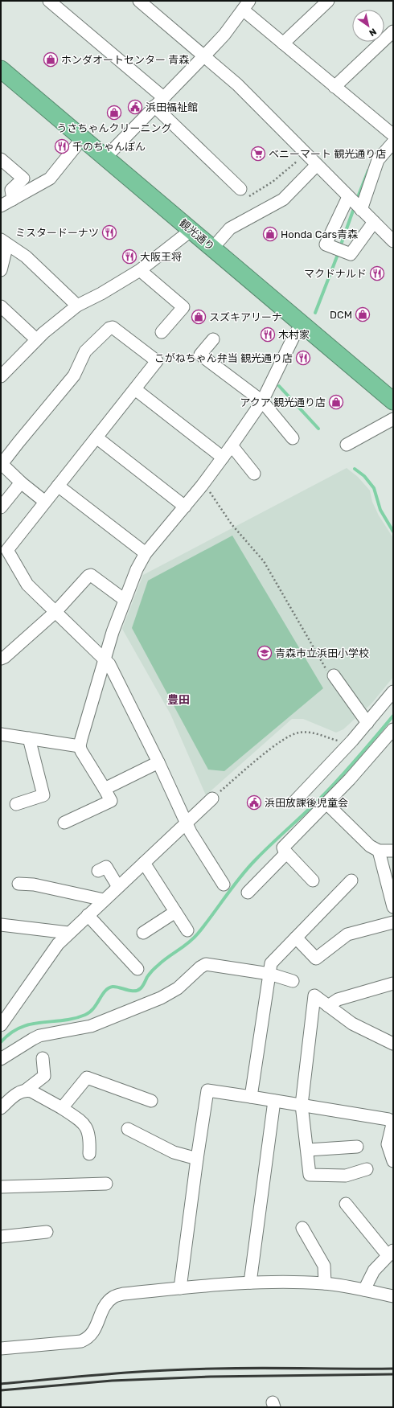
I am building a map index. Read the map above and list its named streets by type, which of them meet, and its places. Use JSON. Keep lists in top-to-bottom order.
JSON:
{
  "streets": {
    "highway": ["観光通り"]
  },
  "districts": ["豊田"],
  "places": {
    "shop": [
      "ホンダオートセンター 青森",
      "うさちゃんクリーニング",
      "Honda Cars青森",
      "DCM",
      "スズキアリーナ",
      "アクア 観光通り店"
    ],
    "public building": ["浜田福祉館", "浜田放課後児童会"],
    "restaurant": [
      "千のちゃんぽん",
      "ミスタードーナツ",
      "大阪王将",
      "マクドナルド",
      "木村家",
      "こがねちゃん弁当 観光通り店"
    ],
    "supermarket": ["ベニーマート 観光通り店"],
    "school or university": ["青森市立浜田小学校"]
  },
  "north": "bottom right"
}
